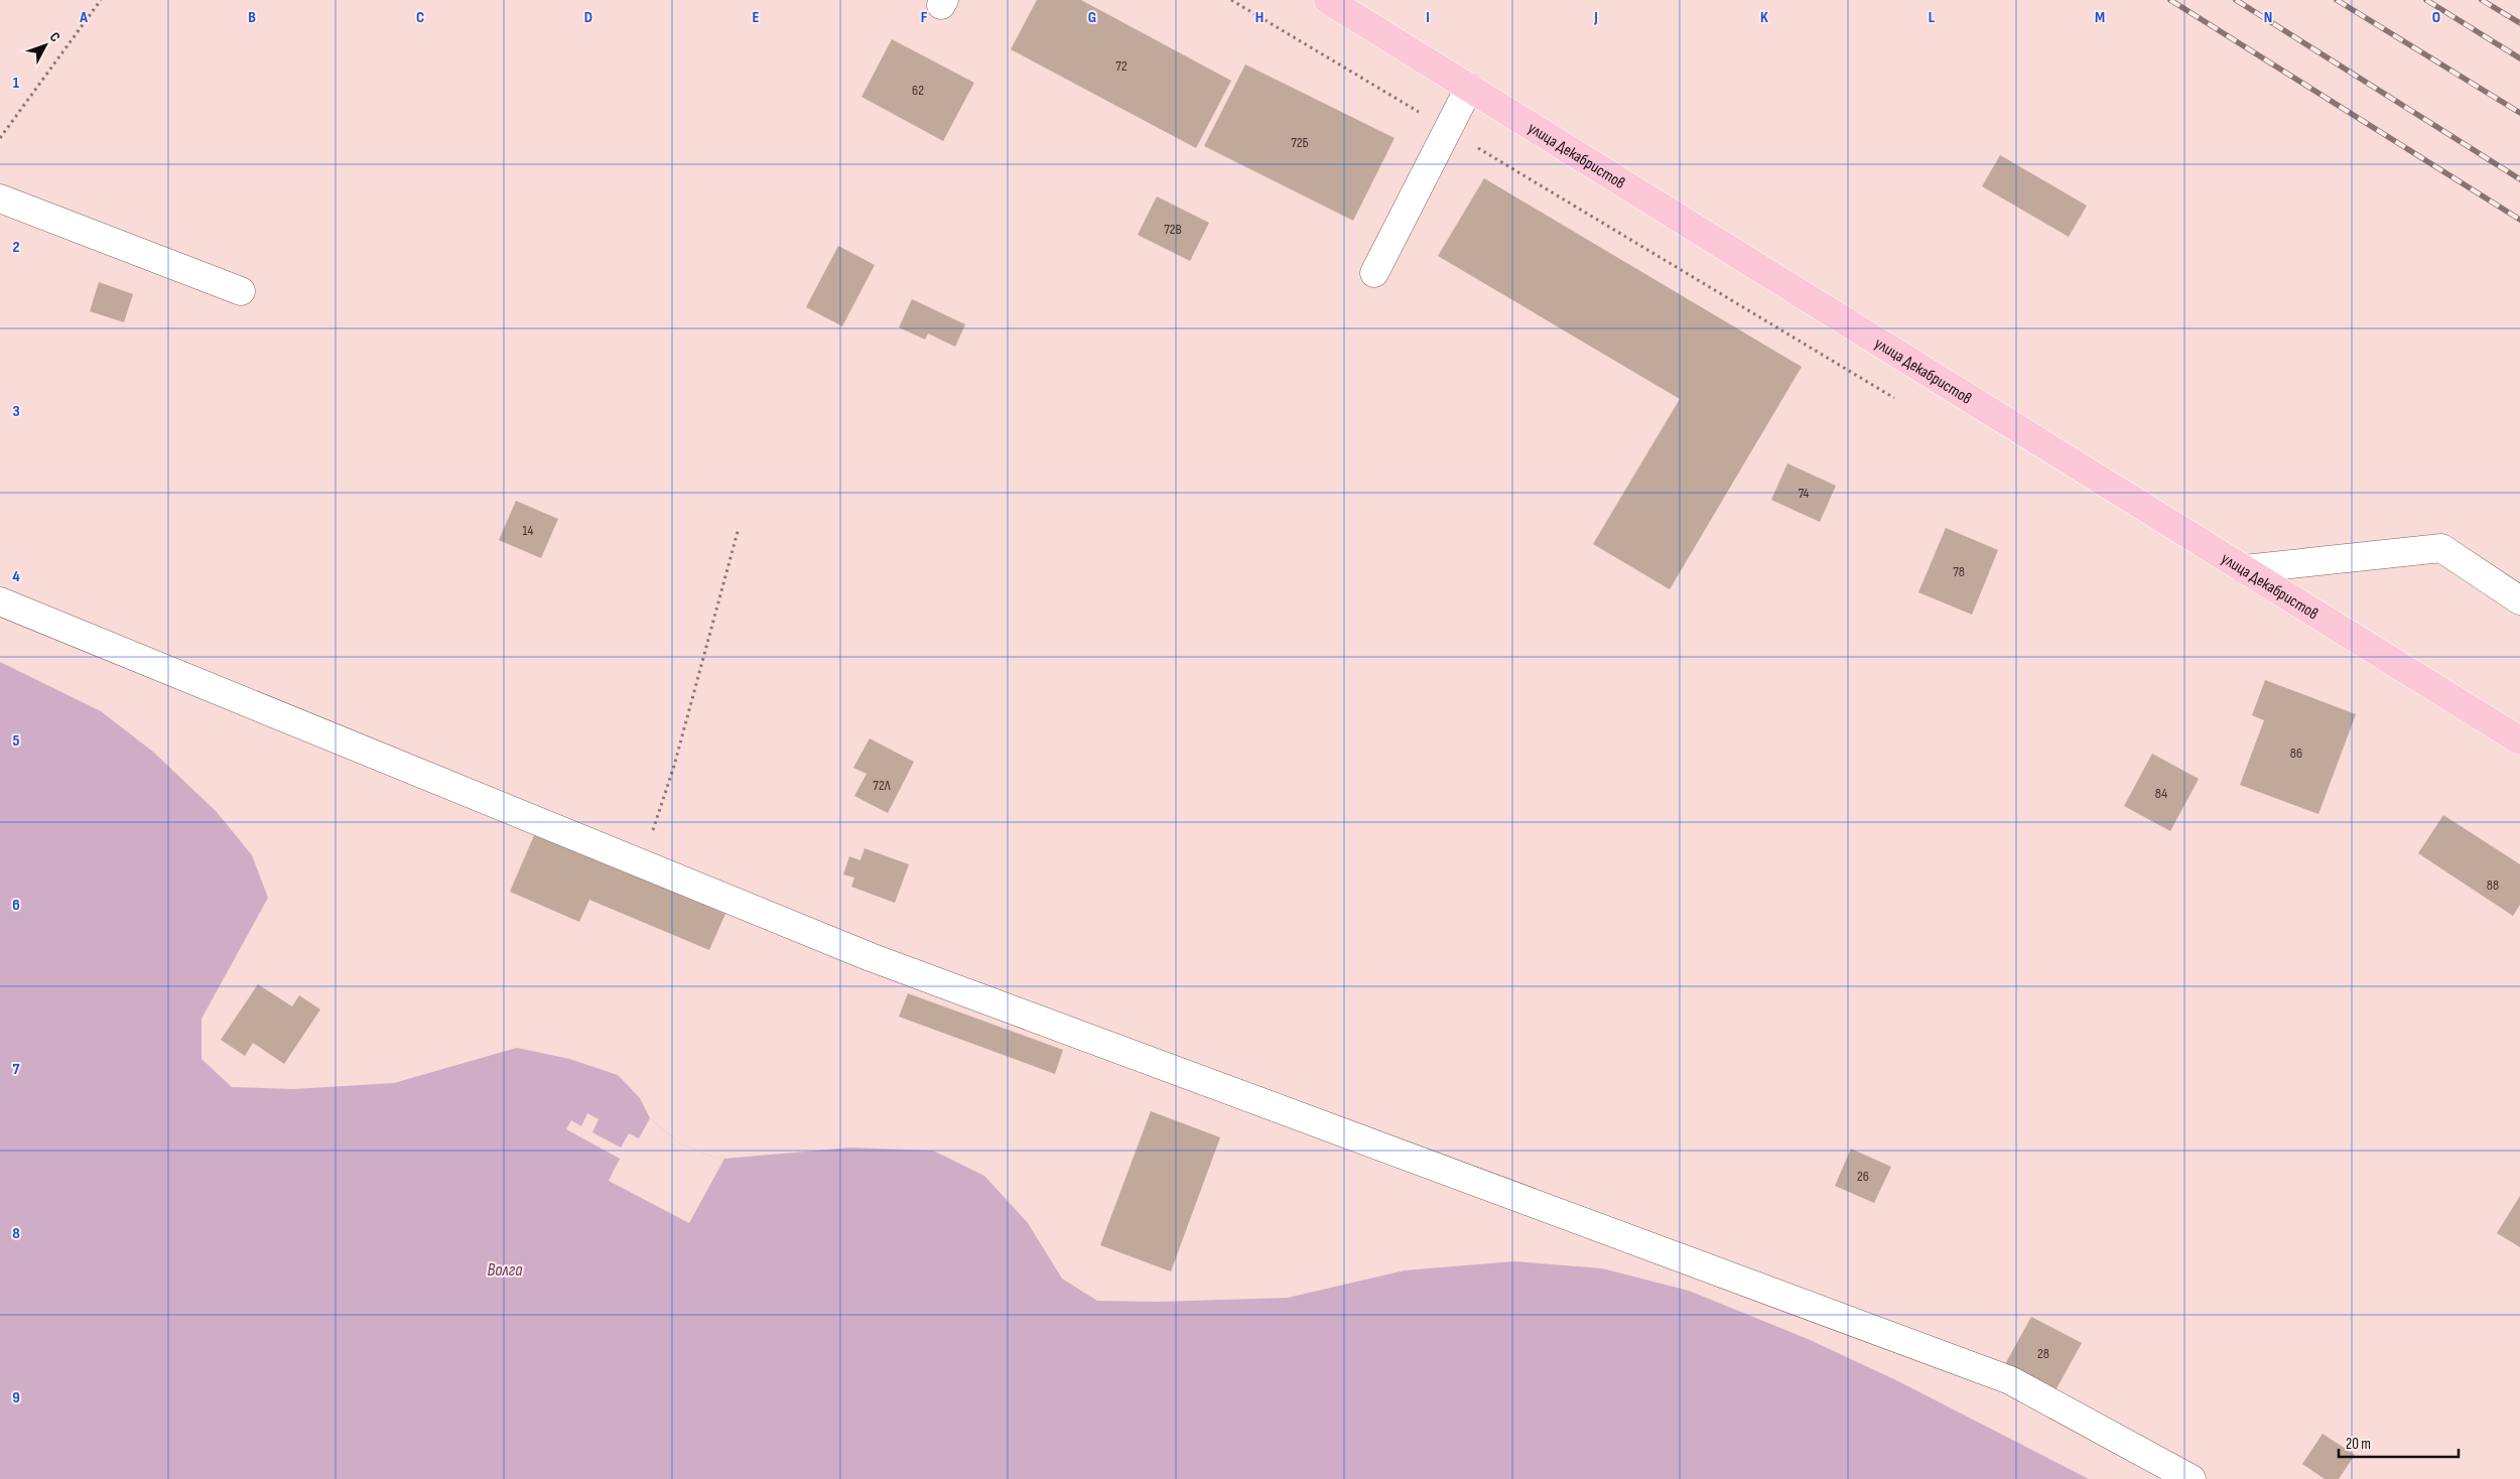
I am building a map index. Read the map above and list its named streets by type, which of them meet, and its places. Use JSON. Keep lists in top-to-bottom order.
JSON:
{
  "streets": {
    "main road": ["улица Декабристов"]
  },
  "water": ["Волга"],
  "house_numbers": [
    "72",
    "62",
    "72Б",
    "72В",
    "74",
    "14",
    "78",
    "86",
    "72Л",
    "84",
    "88",
    "26",
    "28"
  ],
  "scale_bar": "20 m",
  "north": "top right",
  "grid": {
    "columns": [
      "A",
      "B",
      "C",
      "D",
      "E",
      "F",
      "G",
      "H",
      "I",
      "J",
      "K",
      "L",
      "M",
      "N",
      "O"
    ],
    "rows": [
      "1",
      "2",
      "3",
      "4",
      "5",
      "6",
      "7",
      "8",
      "9"
    ]
  }
}
